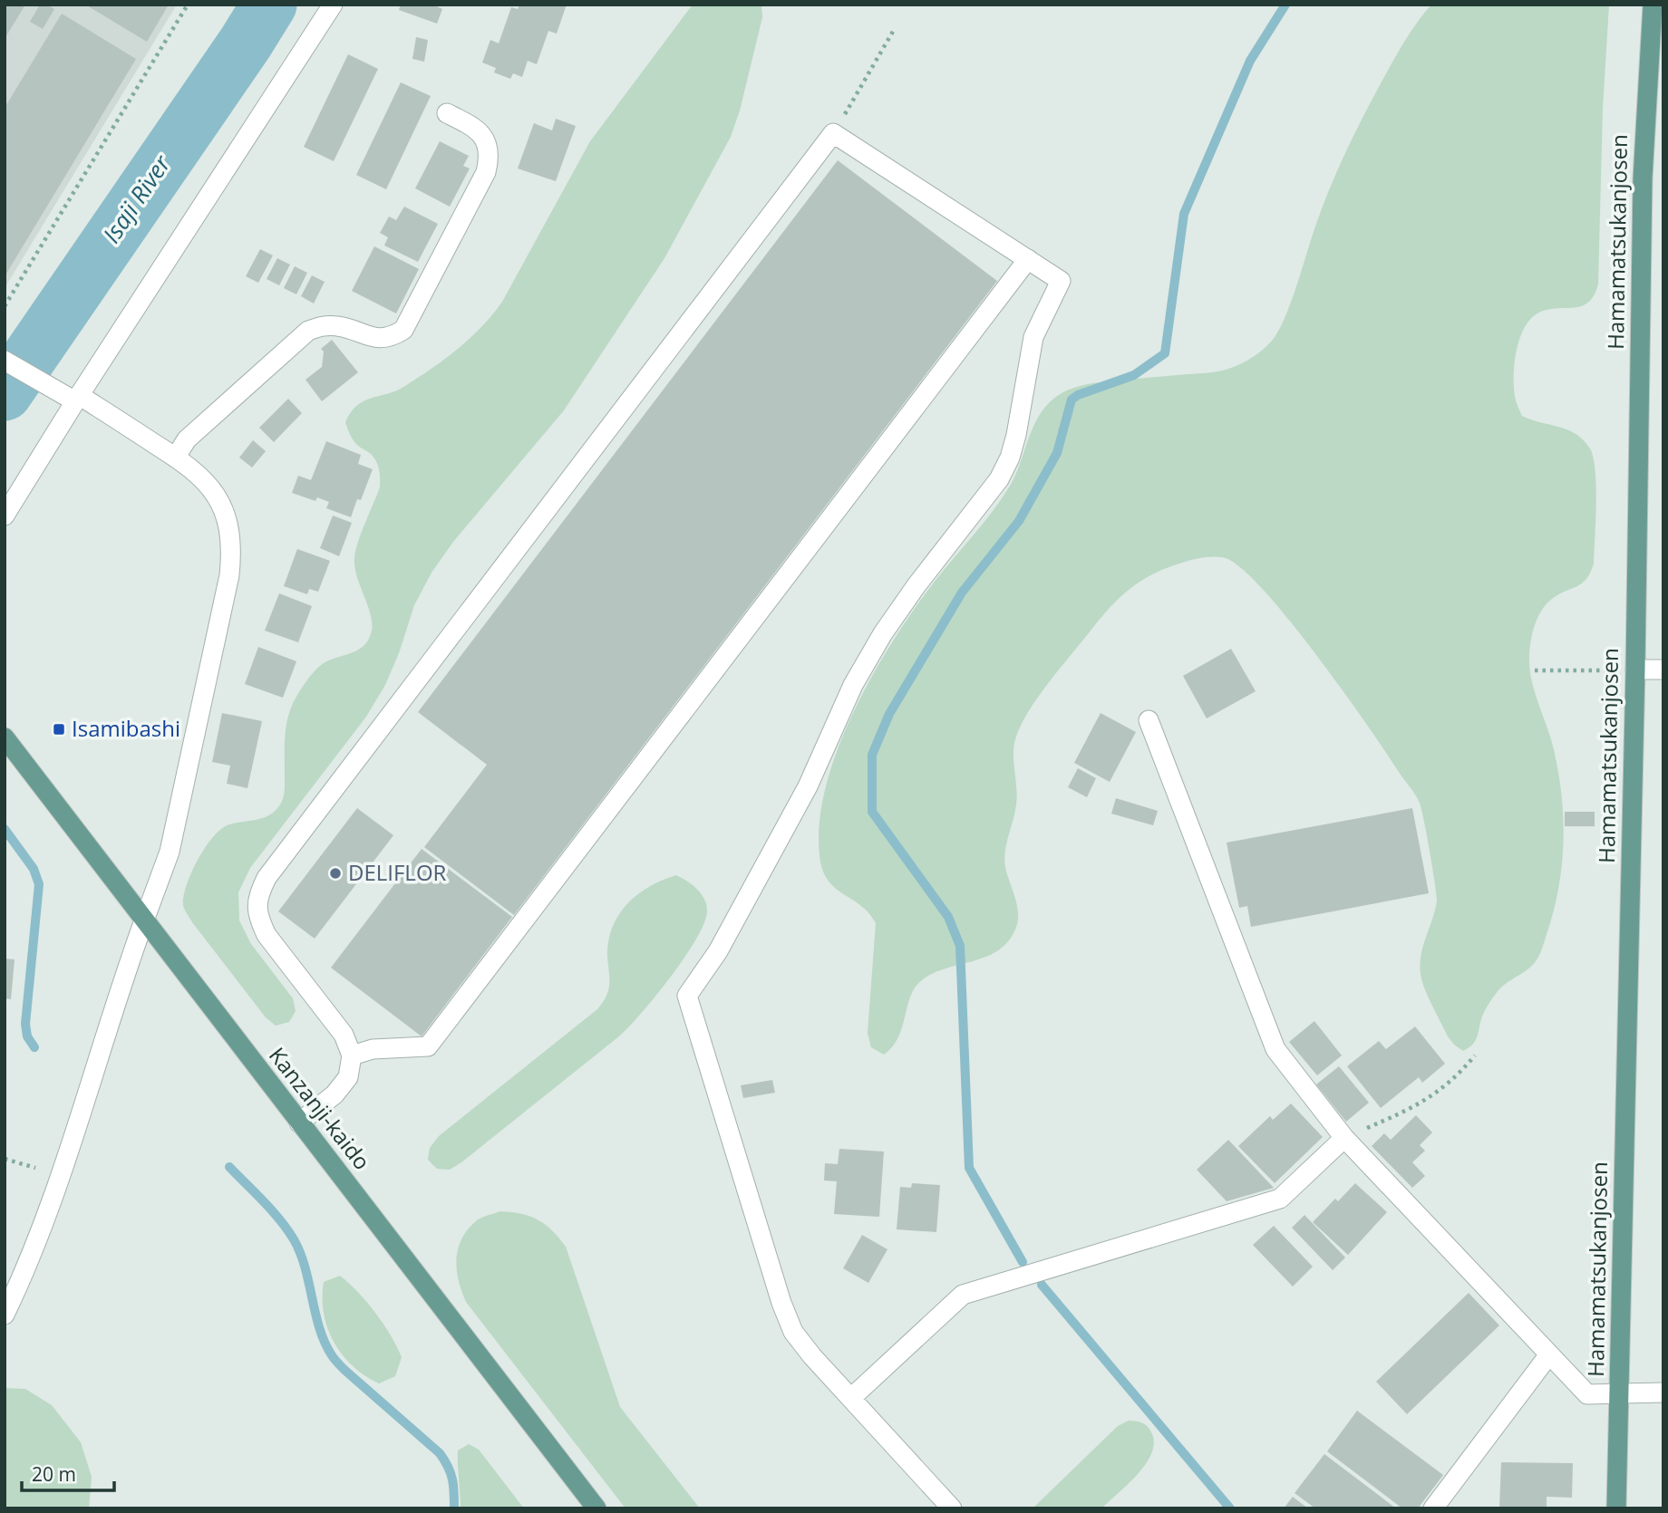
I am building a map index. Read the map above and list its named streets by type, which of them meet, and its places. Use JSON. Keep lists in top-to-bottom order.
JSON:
{
  "streets": {
    "main road": ["Hamamatsukanjosen", "Kanzanji-kaido"]
  },
  "water": ["Isaji River"],
  "places": {
    "transit": ["Isamibashi"],
    "other": ["DELIFLOR"]
  },
  "scale_bar": "20 m"
}
